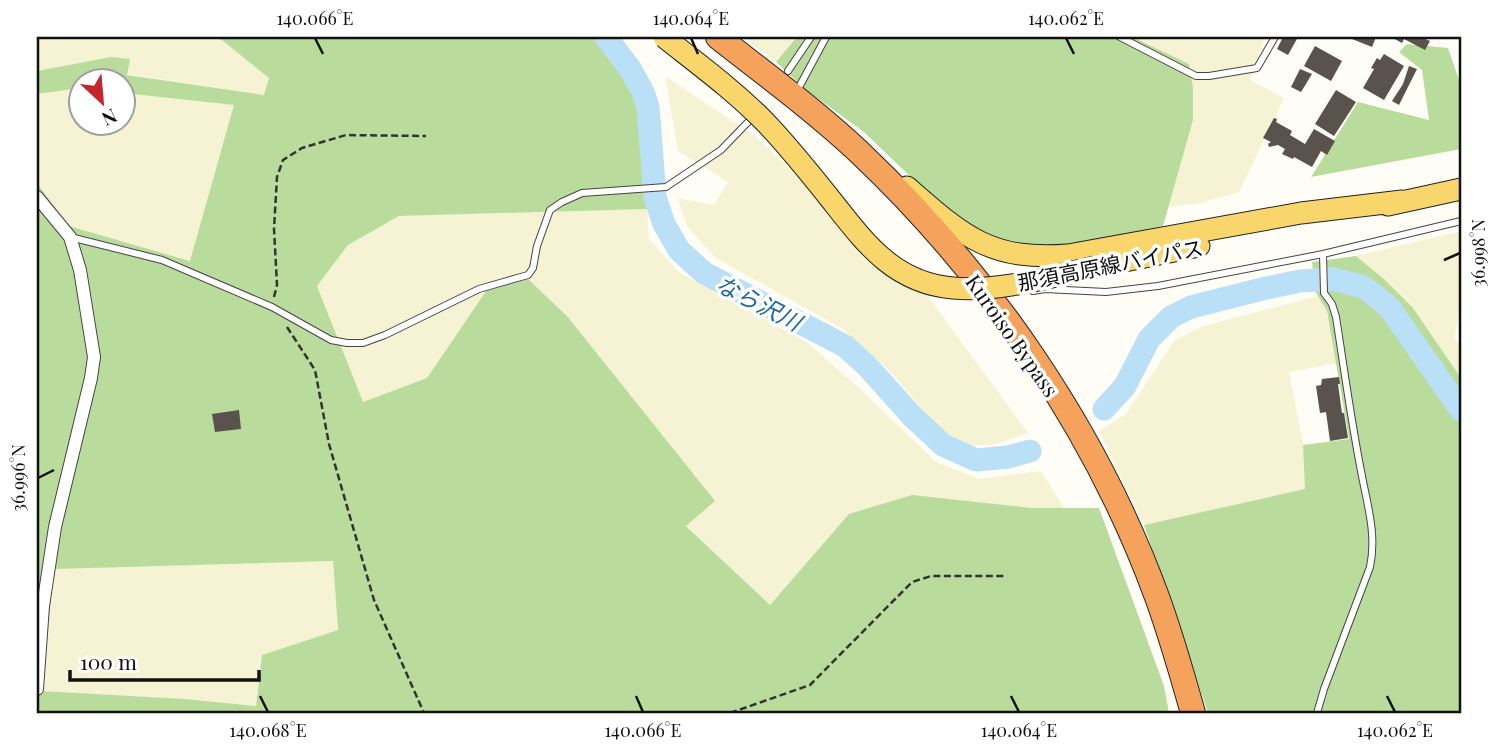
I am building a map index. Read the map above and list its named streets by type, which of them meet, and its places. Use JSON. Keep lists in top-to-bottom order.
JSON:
{
  "streets": {
    "highway": ["Kuroiso Bypass"],
    "main road": ["那須高原線バイパス"]
  },
  "crossings": [
    ["那須高原線バイパス", "Kuroiso Bypass"]
  ],
  "water": ["なら沢川"],
  "scale_bar": "100 m",
  "north": "bottom right",
  "coordinates": [
    "140.066°E",
    "140.064°E",
    "140.062°E",
    "36.998°N",
    "36.996°N",
    "140.068°E"
  ]
}
